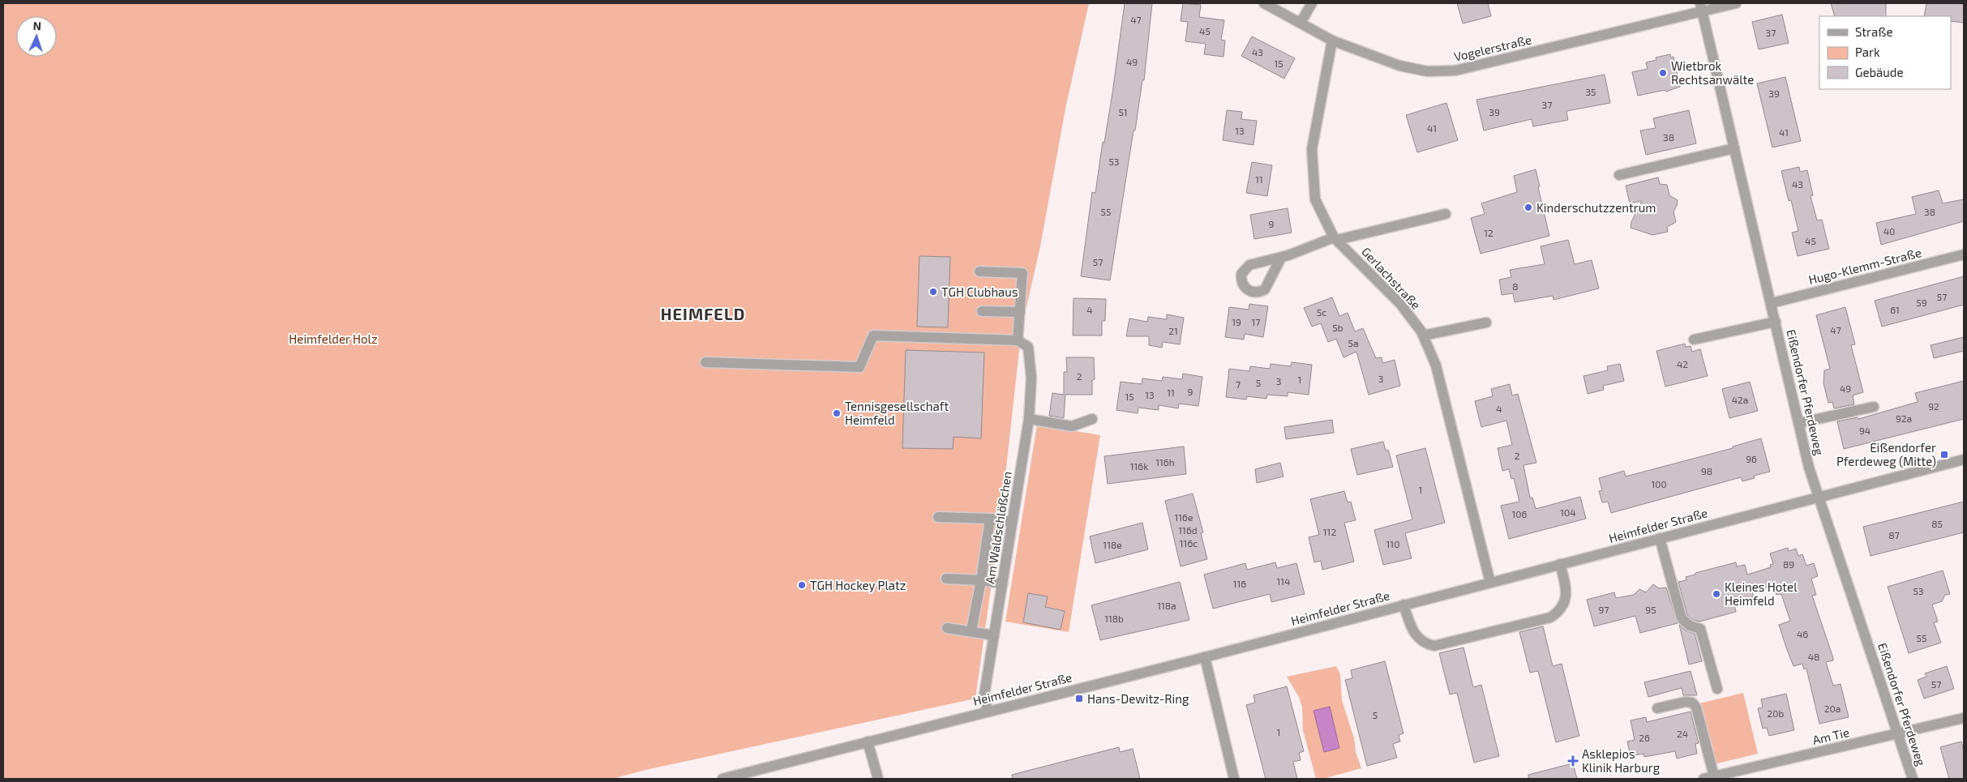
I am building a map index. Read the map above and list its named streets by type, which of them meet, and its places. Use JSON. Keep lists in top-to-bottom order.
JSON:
{
  "streets": {
    "street": [
      "Vogelerstraße",
      "Hugo-Klemm-Straße",
      "Gerlachstraße",
      "Eißendorfer Pferdeweg",
      "Heimfelder Straße",
      "Am Waldschlößchen",
      "Am Tie"
    ]
  },
  "crossings": [
    ["Vogelerstraße", "Gerlachstraße"],
    ["Vogelerstraße", "Eißendorfer Pferdeweg"],
    ["Hugo-Klemm-Straße", "Eißendorfer Pferdeweg"],
    ["Gerlachstraße", "Heimfelder Straße"],
    ["Eißendorfer Pferdeweg", "Heimfelder Straße"],
    ["Eißendorfer Pferdeweg", "Am Tie"],
    ["Heimfelder Straße", "Am Waldschlößchen"]
  ],
  "districts": ["HEIMFELD"],
  "parks": ["Heimfelder Holz"],
  "places": {
    "other": [
      "Wietbrok Rechtsanwälte",
      "Kinderschutzzentrum",
      "TGH Clubhaus",
      "Tennisgesellschaft Heimfeld",
      "TGH Hockey Platz",
      "Kleines Hotel Heimfeld"
    ],
    "transit": ["Eißendorfer Pferdeweg (Mitte)", "Hans-Dewitz-Ring"],
    "health": ["Asklepios Klinik Harburg"]
  },
  "house_numbers": [
    "47",
    "45",
    "37",
    "43",
    "49",
    "15",
    "35",
    "39",
    "37",
    "51",
    "39",
    "41",
    "13",
    "41",
    "38",
    "53",
    "11",
    "43",
    "55",
    "38",
    "9",
    "40",
    "12",
    "45",
    "57",
    "8",
    "57",
    "59",
    "4",
    "61",
    "5c",
    "19",
    "17",
    "5b",
    "47",
    "21",
    "5a",
    "42",
    "2",
    "3",
    "1",
    "3",
    "5",
    "7",
    "49",
    "9",
    "11",
    "13",
    "15",
    "42a",
    "92",
    "4",
    "92a",
    "94",
    "2",
    "96",
    "116h",
    "116k",
    "98",
    "100",
    "1",
    "104",
    "106",
    "116e",
    "85",
    "116d",
    "112",
    "87",
    "116c",
    "110",
    "118e",
    "89",
    "114",
    "116",
    "53",
    "118a",
    "97",
    "95",
    "118b",
    "46",
    "55",
    "48",
    "57",
    "20a",
    "20b",
    "5",
    "1",
    "24",
    "26"
  ],
  "legend": ["Straße", "Park", "Gebäude"],
  "north": "top"
}
